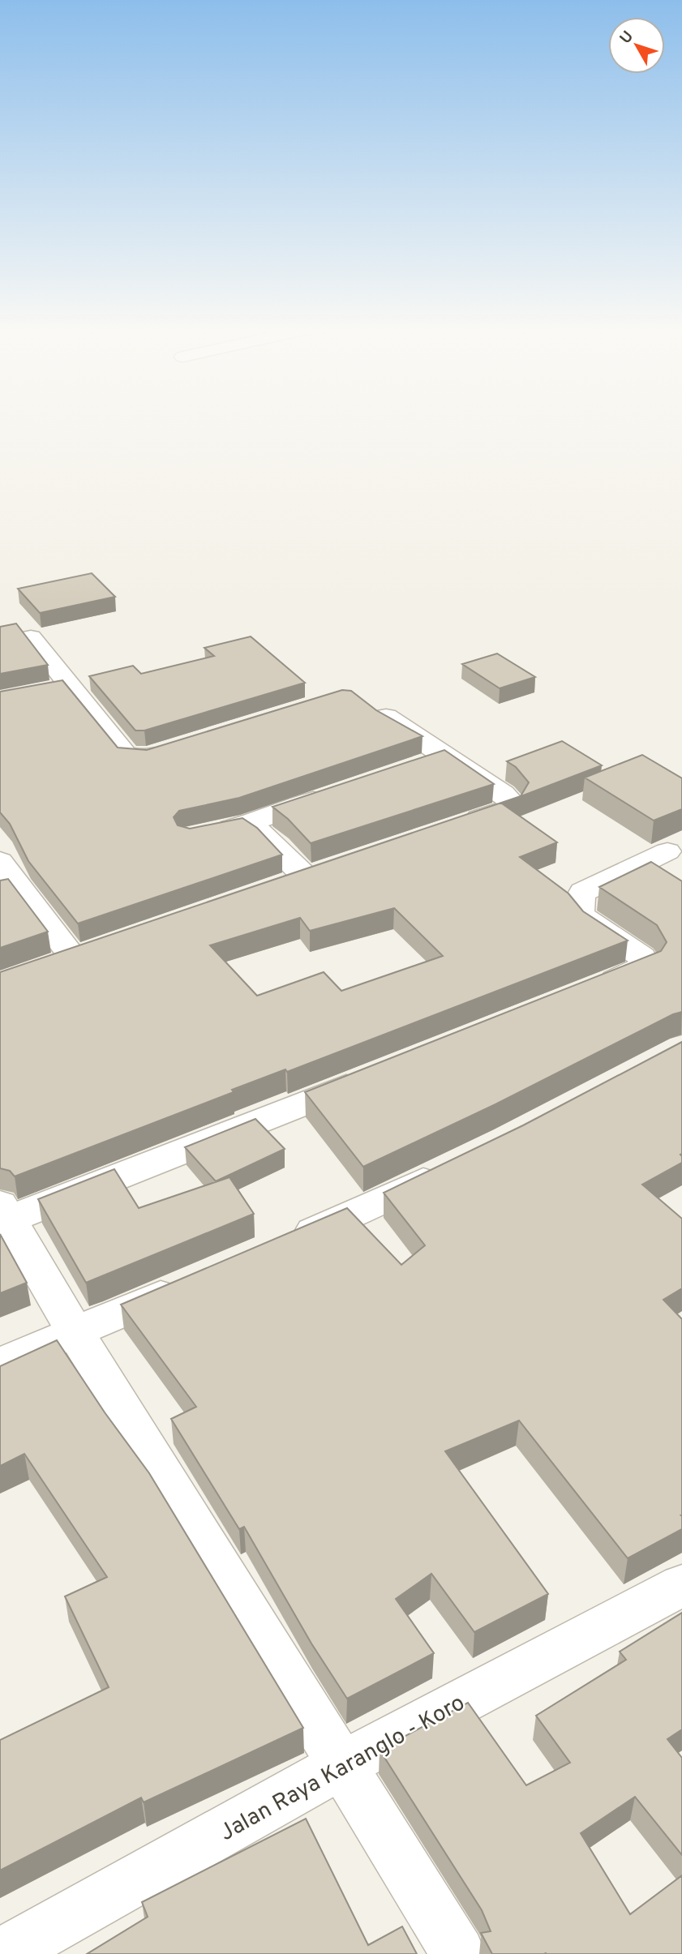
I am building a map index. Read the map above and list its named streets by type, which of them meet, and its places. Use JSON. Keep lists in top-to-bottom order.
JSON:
{
  "streets": {
    "street": ["Jalan Raya Karanglo - Koro"]
  },
  "north": "top left"
}
